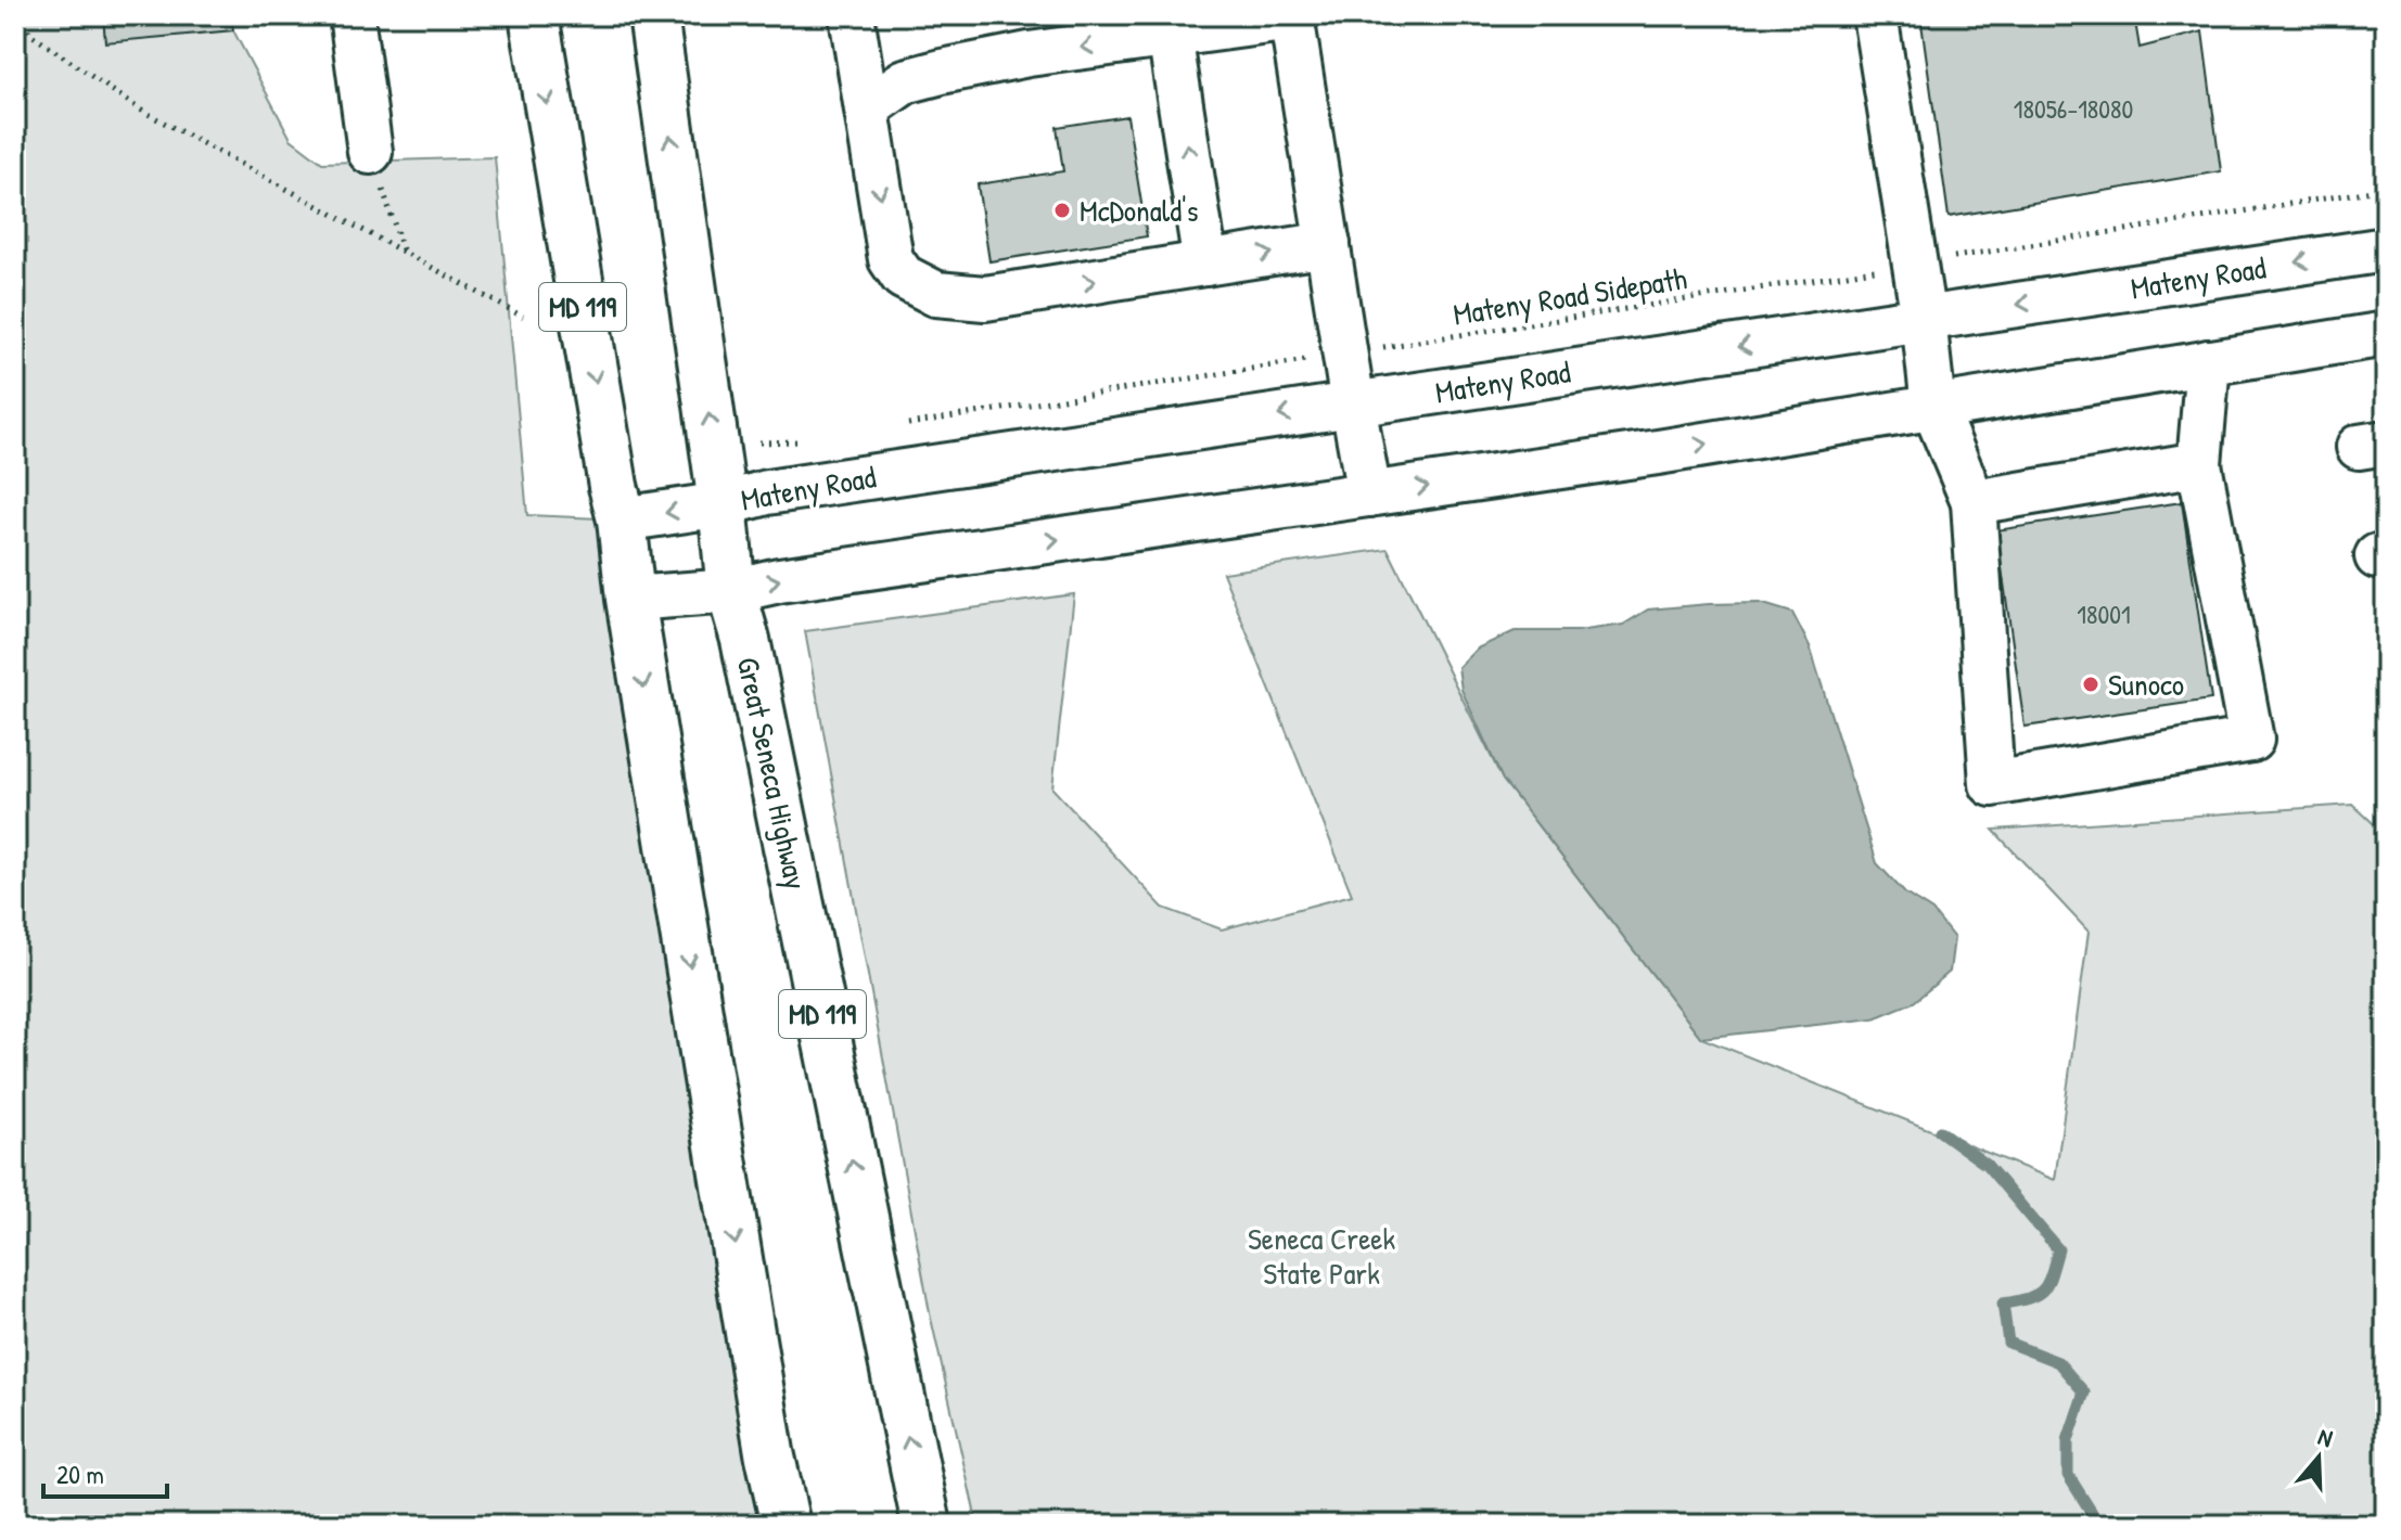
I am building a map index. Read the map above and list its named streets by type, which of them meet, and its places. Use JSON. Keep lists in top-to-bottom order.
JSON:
{
  "streets": {
    "main road": ["MD 119", "Great Seneca Highway"],
    "street": ["Mateny Road"],
    "path": ["Mateny Road Sidepath"]
  },
  "crossings": [
    ["Mateny Road", "MD 119"],
    ["Mateny Road", "Great Seneca Highway"]
  ],
  "parks": ["Seneca Creek State Park"],
  "places": ["McDonald's", "Sunoco"],
  "house_numbers": ["18056-18080", "18001"],
  "scale_bar": "20 m",
  "north": "top"
}
